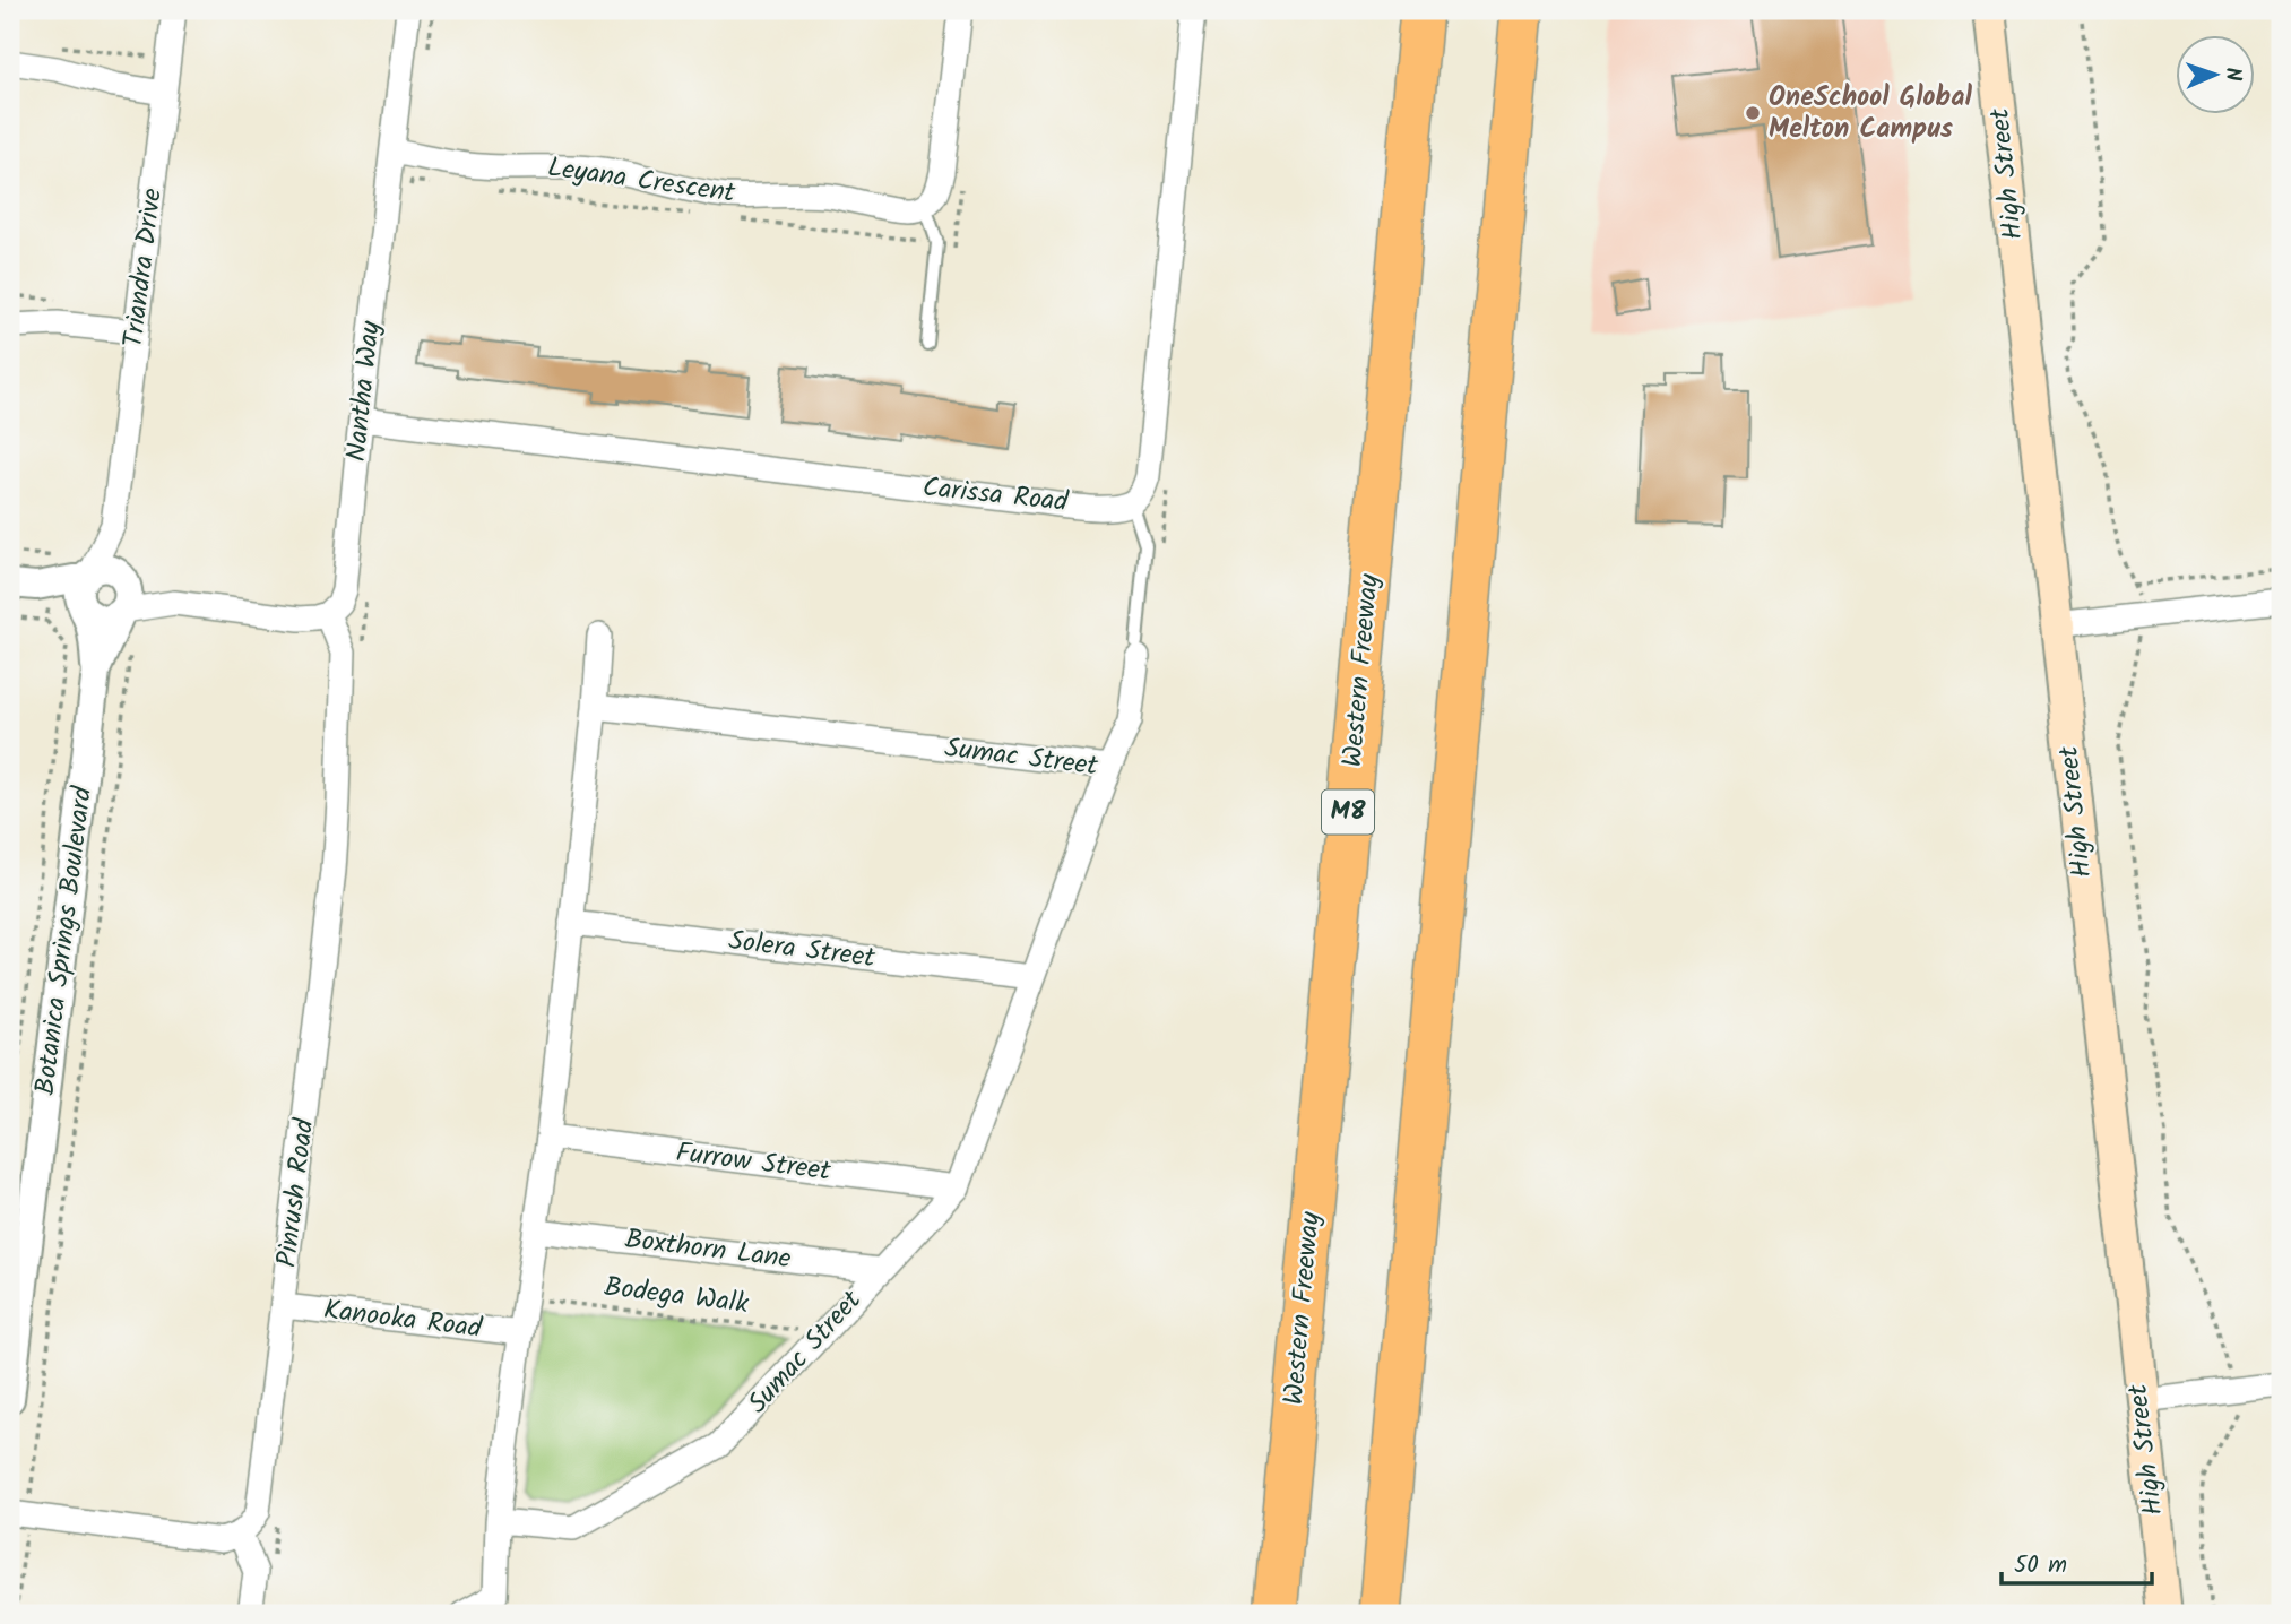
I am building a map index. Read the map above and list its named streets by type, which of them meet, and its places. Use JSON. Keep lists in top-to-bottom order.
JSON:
{
  "streets": {
    "highway": ["Western Freeway", "M8"],
    "main road": ["High Street"],
    "street": [
      "Leyana Crescent",
      "Triandra Drive",
      "Nantha Way",
      "Carissa Road",
      "Sumac Street",
      "Botanica Springs Boulevard",
      "Solera Street",
      "Furrow Street",
      "Pinrush Road",
      "Boxthorn Lane",
      "Kanooka Road"
    ],
    "path": ["Bodega Walk"]
  },
  "crossings": [
    ["Leyana Crescent", "Nantha Way"],
    ["Triandra Drive", "Botanica Springs Boulevard"],
    ["Nantha Way", "Carissa Road"],
    ["Nantha Way", "Pinrush Road"],
    ["Sumac Street", "Solera Street"],
    ["Sumac Street", "Furrow Street"],
    ["Sumac Street", "Boxthorn Lane"],
    ["Sumac Street", "Bodega Walk"],
    ["Pinrush Road", "Kanooka Road"]
  ],
  "places": ["OneSchool Global Melton Campus"],
  "scale_bar": "50 m",
  "north": "right"
}
